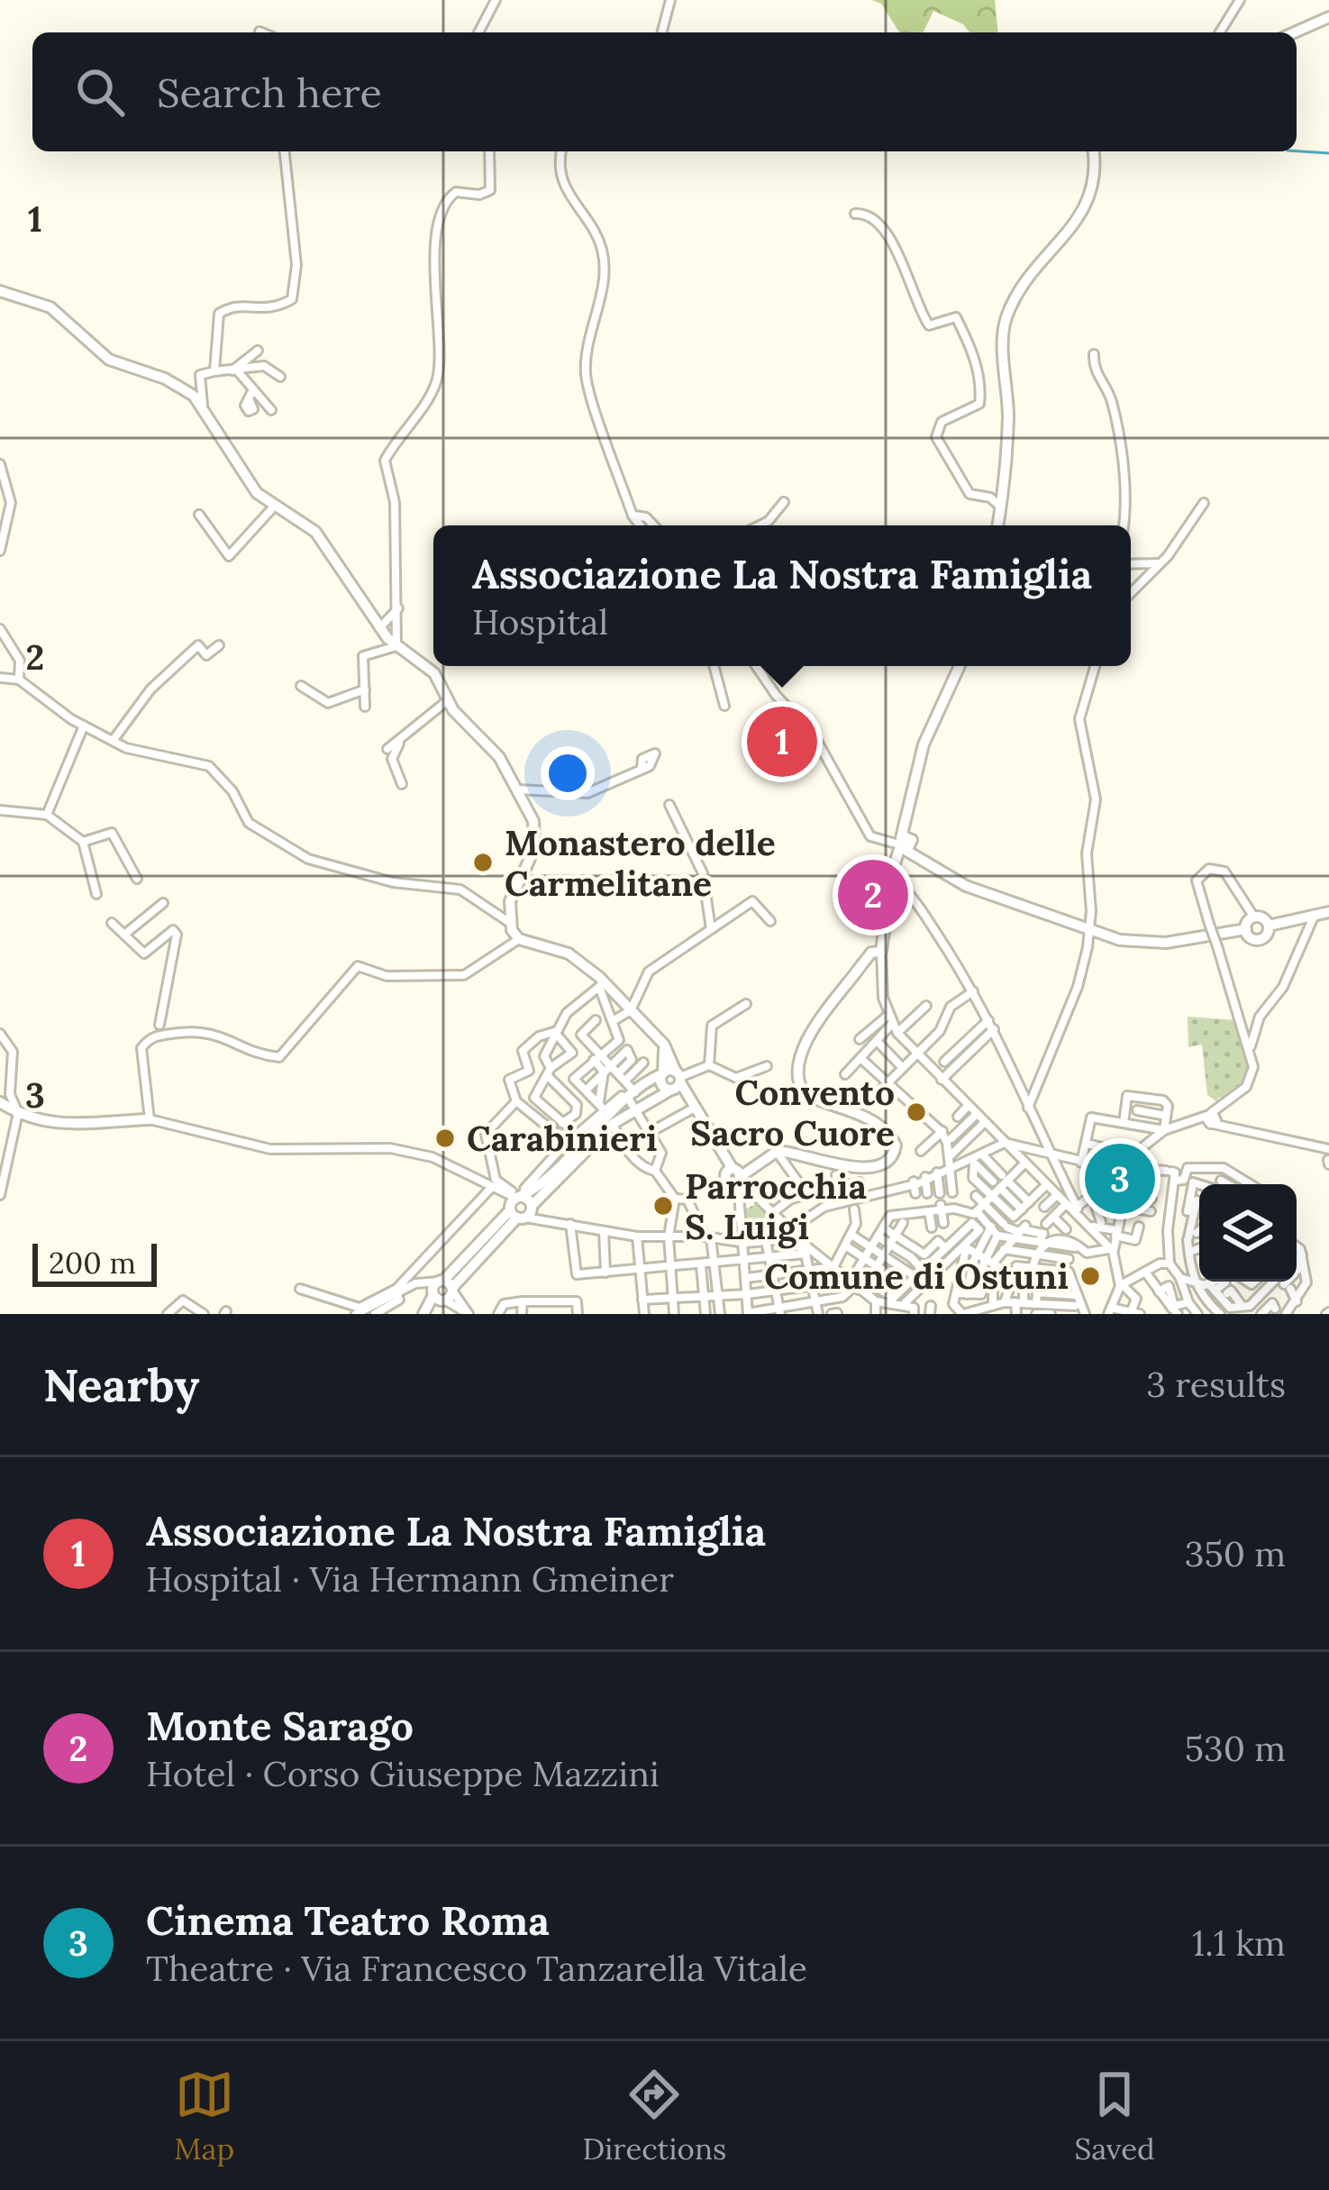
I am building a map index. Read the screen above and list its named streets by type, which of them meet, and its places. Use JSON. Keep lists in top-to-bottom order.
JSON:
{
  "places": [
    "Monastero delle Carmelitane",
    "Convento Sacro Cuore",
    "Carabinieri",
    "Parrocchia S. Luigi",
    "Comune di Ostuni"
  ],
  "scale_bar": "200 m",
  "page": {
    "search": "Search here",
    "popup": ["Associazione La Nostra Famiglia", "Hospital"],
    "pins": ["1", "2", "3"],
    "scale": "200 m",
    "heading": ["Nearby", "3 results"],
    "list": [
      {
        "mark": "1",
        "name": "Associazione La Nostra Famiglia",
        "note": "Hospital · Via Hermann Gmeiner",
        "value": "350 m"
      },
      {
        "mark": "2",
        "name": "Monte Sarago",
        "note": "Hotel · Corso Giuseppe Mazzini",
        "value": "530 m"
      },
      {
        "mark": "3",
        "name": "Cinema Teatro Roma",
        "note": "Theatre · Via Francesco Tanzarella Vitale",
        "value": "1.1 km"
      }
    ],
    "nav": ["Map", "Directions", "Saved"]
  },
  "grid": {
    "rows": ["1", "2", "3"]
  }
}
